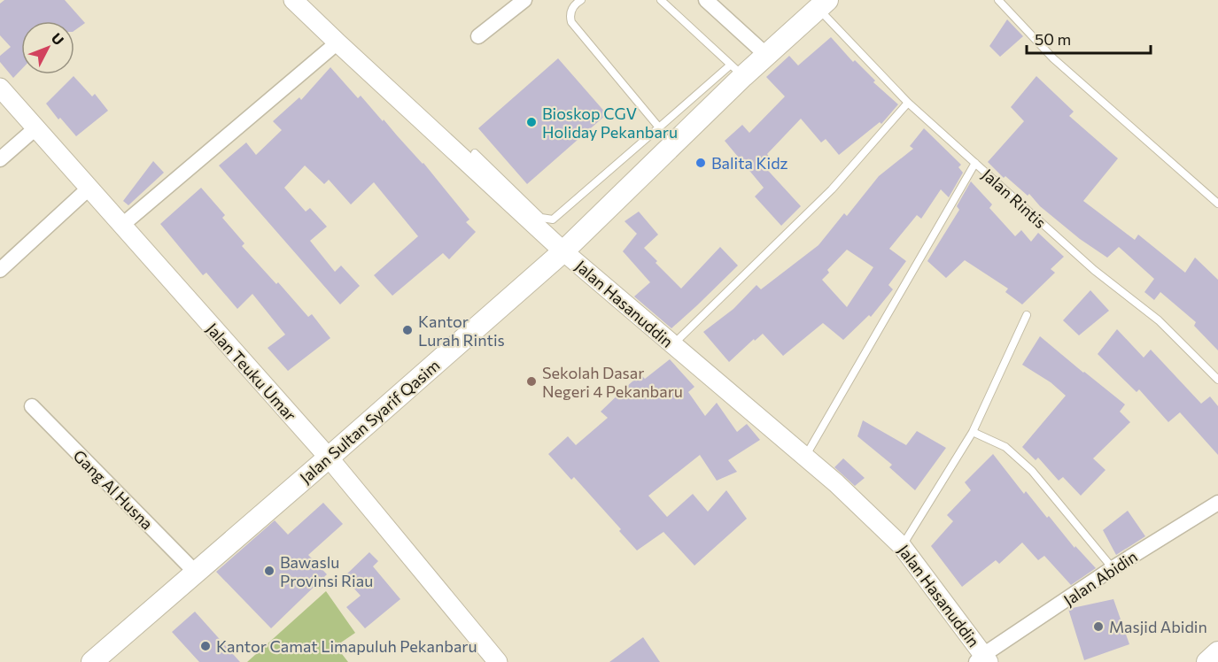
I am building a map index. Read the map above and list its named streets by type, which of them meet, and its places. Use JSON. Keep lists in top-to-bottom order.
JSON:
{
  "streets": {
    "main road": ["Jalan Sultan Syarif Qasim"],
    "street": [
      "Jalan Hasanuddin",
      "Jalan Teuku Umar",
      "Gang Al Husna",
      "Jalan Abidin"
    ],
    "lane": ["Jalan Rintis"]
  },
  "crossings": [
    ["Jalan Rintis", "Jalan Sultan Syarif Qasim"],
    ["Jalan Hasanuddin", "Jalan Sultan Syarif Qasim"],
    ["Jalan Hasanuddin", "Jalan Abidin"],
    ["Jalan Teuku Umar", "Jalan Sultan Syarif Qasim"],
    ["Jalan Sultan Syarif Qasim", "Gang Al Husna"]
  ],
  "places": [
    "Bioskop CGV Holiday Pekanbaru",
    "Balita Kidz",
    "Kantor Lurah Rintis",
    "Sekolah Dasar Negeri 4 Pekanbaru",
    "Bawaslu Provinsi Riau",
    "Masjid Abidin",
    "Kantor Camat Limapuluh Pekanbaru"
  ],
  "scale_bar": "50 m",
  "north": "top right"
}
